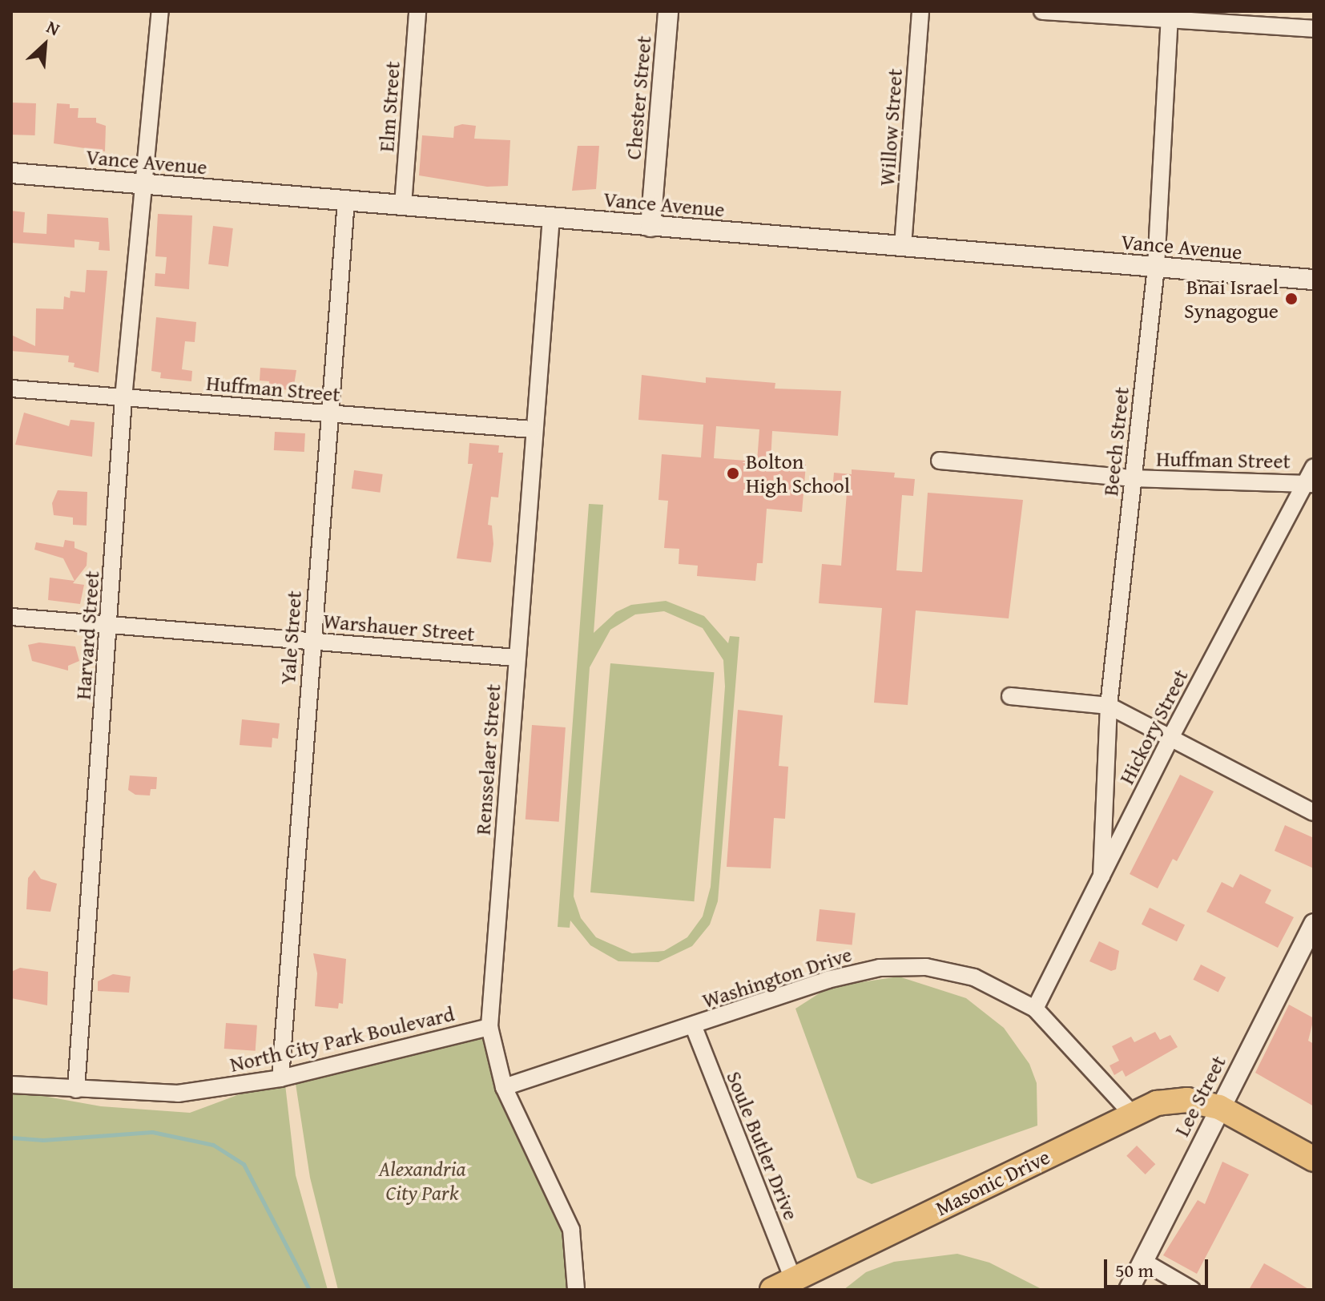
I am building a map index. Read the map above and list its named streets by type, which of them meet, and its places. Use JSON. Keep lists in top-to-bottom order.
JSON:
{
  "streets": {
    "main road": ["Masonic Drive"],
    "street": [
      "Chester Street",
      "Elm Street",
      "Willow Street",
      "Vance Avenue",
      "Huffman Street",
      "Beech Street",
      "Warshauer Street",
      "Harvard Street",
      "Yale Street",
      "Hickory Street",
      "Rensselaer Street",
      "Washington Drive",
      "North City Park Boulevard",
      "Lee Street",
      "Soule Butler Drive"
    ]
  },
  "crossings": [
    ["Chester Street", "Vance Avenue"],
    ["Elm Street", "Vance Avenue"],
    ["Willow Street", "Vance Avenue"],
    ["Vance Avenue", "Beech Street"],
    ["Vance Avenue", "Harvard Street"],
    ["Vance Avenue", "Yale Street"],
    ["Vance Avenue", "Rensselaer Street"],
    ["Huffman Street", "Beech Street"],
    ["Huffman Street", "Harvard Street"],
    ["Huffman Street", "Yale Street"],
    ["Huffman Street", "Hickory Street"],
    ["Huffman Street", "Rensselaer Street"],
    ["Beech Street", "Hickory Street"],
    ["Warshauer Street", "Harvard Street"],
    ["Warshauer Street", "Yale Street"],
    ["Warshauer Street", "Rensselaer Street"],
    ["Harvard Street", "North City Park Boulevard"],
    ["Yale Street", "North City Park Boulevard"],
    ["Hickory Street", "Washington Drive"],
    ["Rensselaer Street", "Washington Drive"],
    ["Rensselaer Street", "North City Park Boulevard"],
    ["Washington Drive", "Soule Butler Drive"],
    ["Washington Drive", "Masonic Drive"],
    ["Lee Street", "Masonic Drive"],
    ["Soule Butler Drive", "Masonic Drive"]
  ],
  "parks": ["Alexandria City Park"],
  "places": ["Bnai Israel Synagogue", "Bolton High School"],
  "scale_bar": "50 m",
  "north": "top right"
}
